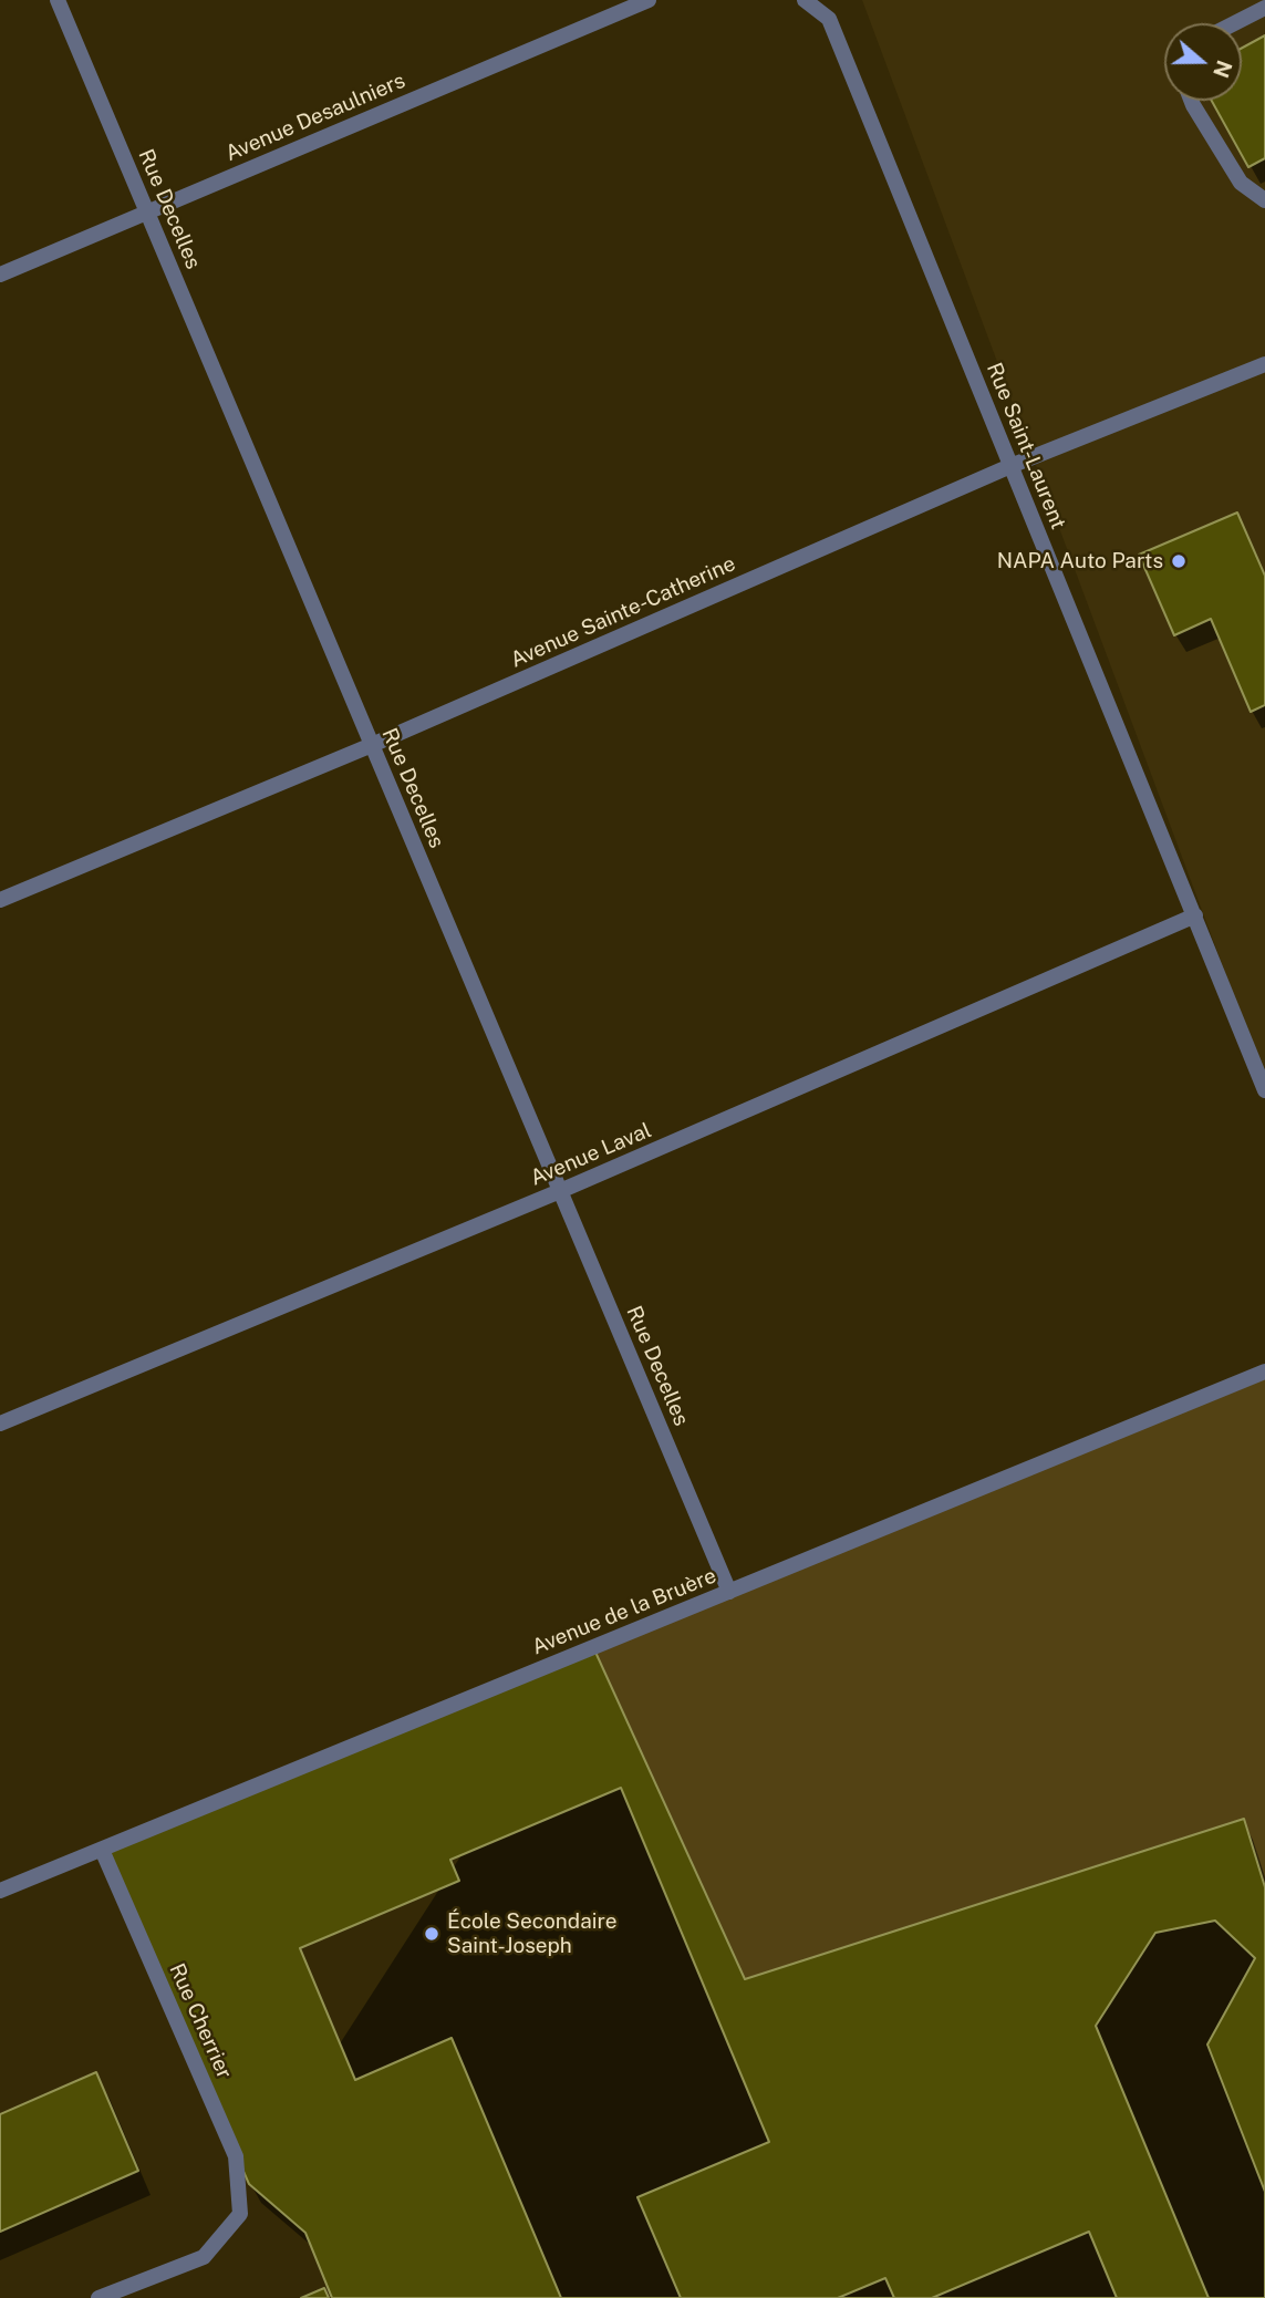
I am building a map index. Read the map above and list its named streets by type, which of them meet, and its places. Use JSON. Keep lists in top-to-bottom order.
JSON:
{
  "streets": {
    "street": [
      "Avenue Desaulniers",
      "Rue Decelles",
      "Rue Saint-Laurent",
      "Avenue Sainte-Catherine",
      "Avenue Laval",
      "Avenue de la Bruère",
      "Rue Cherrier"
    ]
  },
  "crossings": [
    ["Avenue Desaulniers", "Rue Decelles"],
    ["Rue Decelles", "Avenue Sainte-Catherine"],
    ["Rue Decelles", "Avenue Laval"],
    ["Rue Decelles", "Avenue de la Bruère"],
    ["Rue Saint-Laurent", "Avenue Sainte-Catherine"],
    ["Rue Saint-Laurent", "Avenue Laval"],
    ["Avenue de la Bruère", "Rue Cherrier"]
  ],
  "places": ["NAPA Auto Parts", "École Secondaire Saint-Joseph"],
  "north": "right"
}
